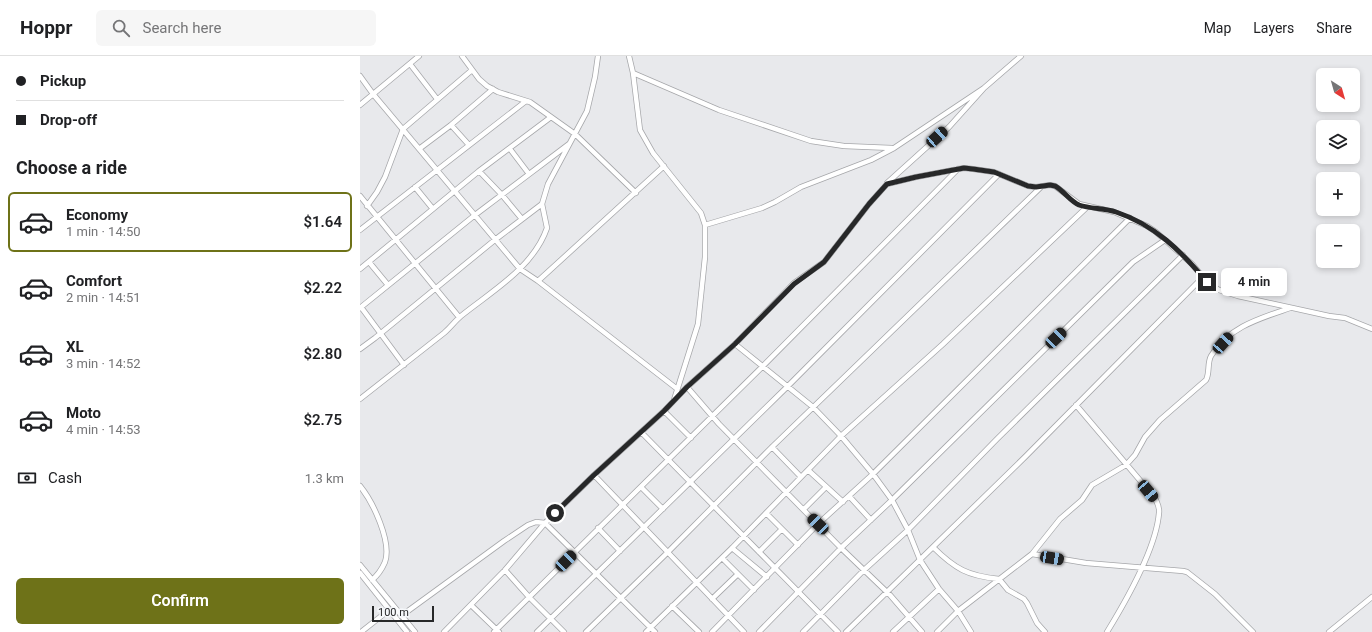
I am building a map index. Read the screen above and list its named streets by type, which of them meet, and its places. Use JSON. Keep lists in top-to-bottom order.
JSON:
{
  "scale_bar": "100 m",
  "north": "bottom right",
  "page": {
    "header": "Hoppr",
    "search": "Search here",
    "nav": ["Map", "Layers", "Share"],
    "banner": ["Pickup", "Drop-off"],
    "map_buttons": ["+", "−"],
    "heading": "Choose a ride",
    "list": [
      {
        "name": "Economy",
        "note": "1 min · 14:50",
        "value": "$1.64"
      },
      {
        "name": "Comfort",
        "note": "2 min · 14:51",
        "value": "$2.22"
      },
      {
        "name": "XL",
        "note": "3 min · 14:52",
        "value": "$2.80"
      },
      {
        "name": "Moto",
        "note": "4 min · 14:53",
        "value": "$2.75"
      }
    ],
    "bubble": "4 min",
    "pay": ["Cash", "1.3 km"],
    "buttons": "Confirm",
    "scale": "100 m"
  }
}
